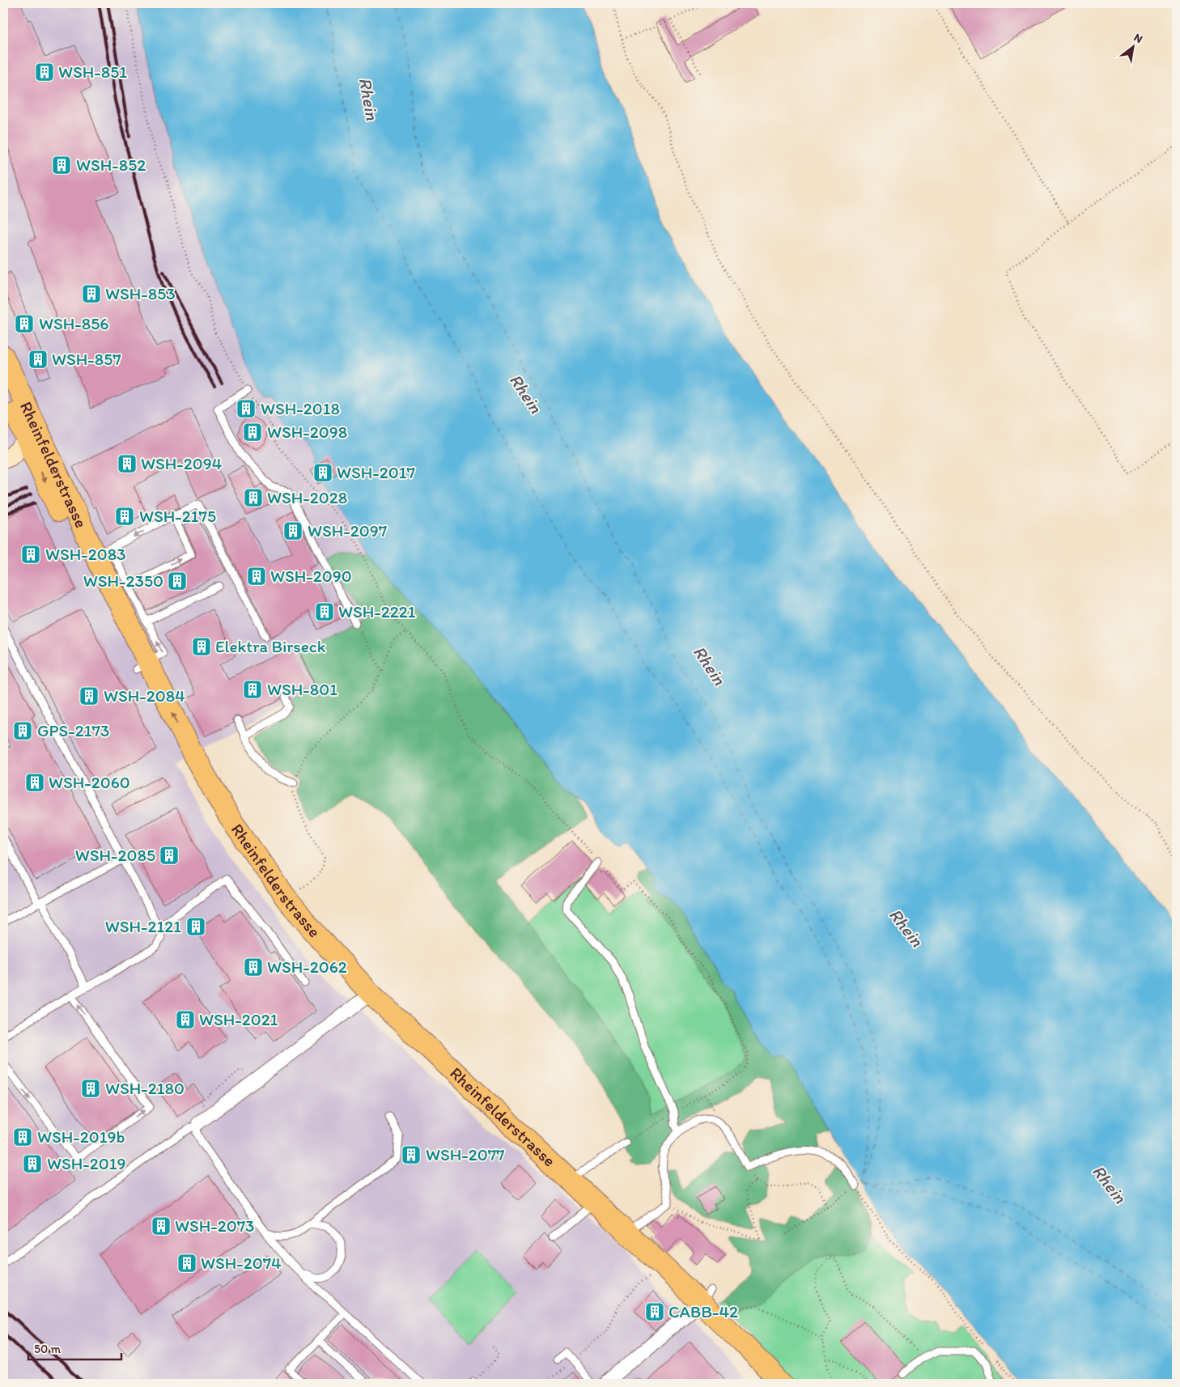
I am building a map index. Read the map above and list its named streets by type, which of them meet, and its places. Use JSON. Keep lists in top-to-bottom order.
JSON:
{
  "streets": {
    "main road": ["Rheinfelderstrasse"]
  },
  "water": ["Rhein"],
  "places": {
    "building": [
      "WSH-851",
      "WSH-852",
      "WSH-853",
      "WSH-856",
      "WSH-857",
      "WSH-2018",
      "WSH-2098",
      "WSH-2094",
      "WSH-2017",
      "WSH-2028",
      "WSH-2175",
      "WSH-2097",
      "WSH-2083",
      "WSH-2090",
      "WSH-2350",
      "WSH-2221",
      "Elektra Birseck",
      "WSH-801",
      "WSH-2084",
      "GPS-2173",
      "WSH-2060",
      "WSH-2085",
      "WSH-2121",
      "WSH-2062",
      "WSH-2021",
      "WSH-2180",
      "WSH-2019b",
      "WSH-2077",
      "WSH-2019",
      "WSH-2073",
      "WSH-2074",
      "CABB-42"
    ]
  },
  "scale_bar": "50 m",
  "north": "top right"
}
